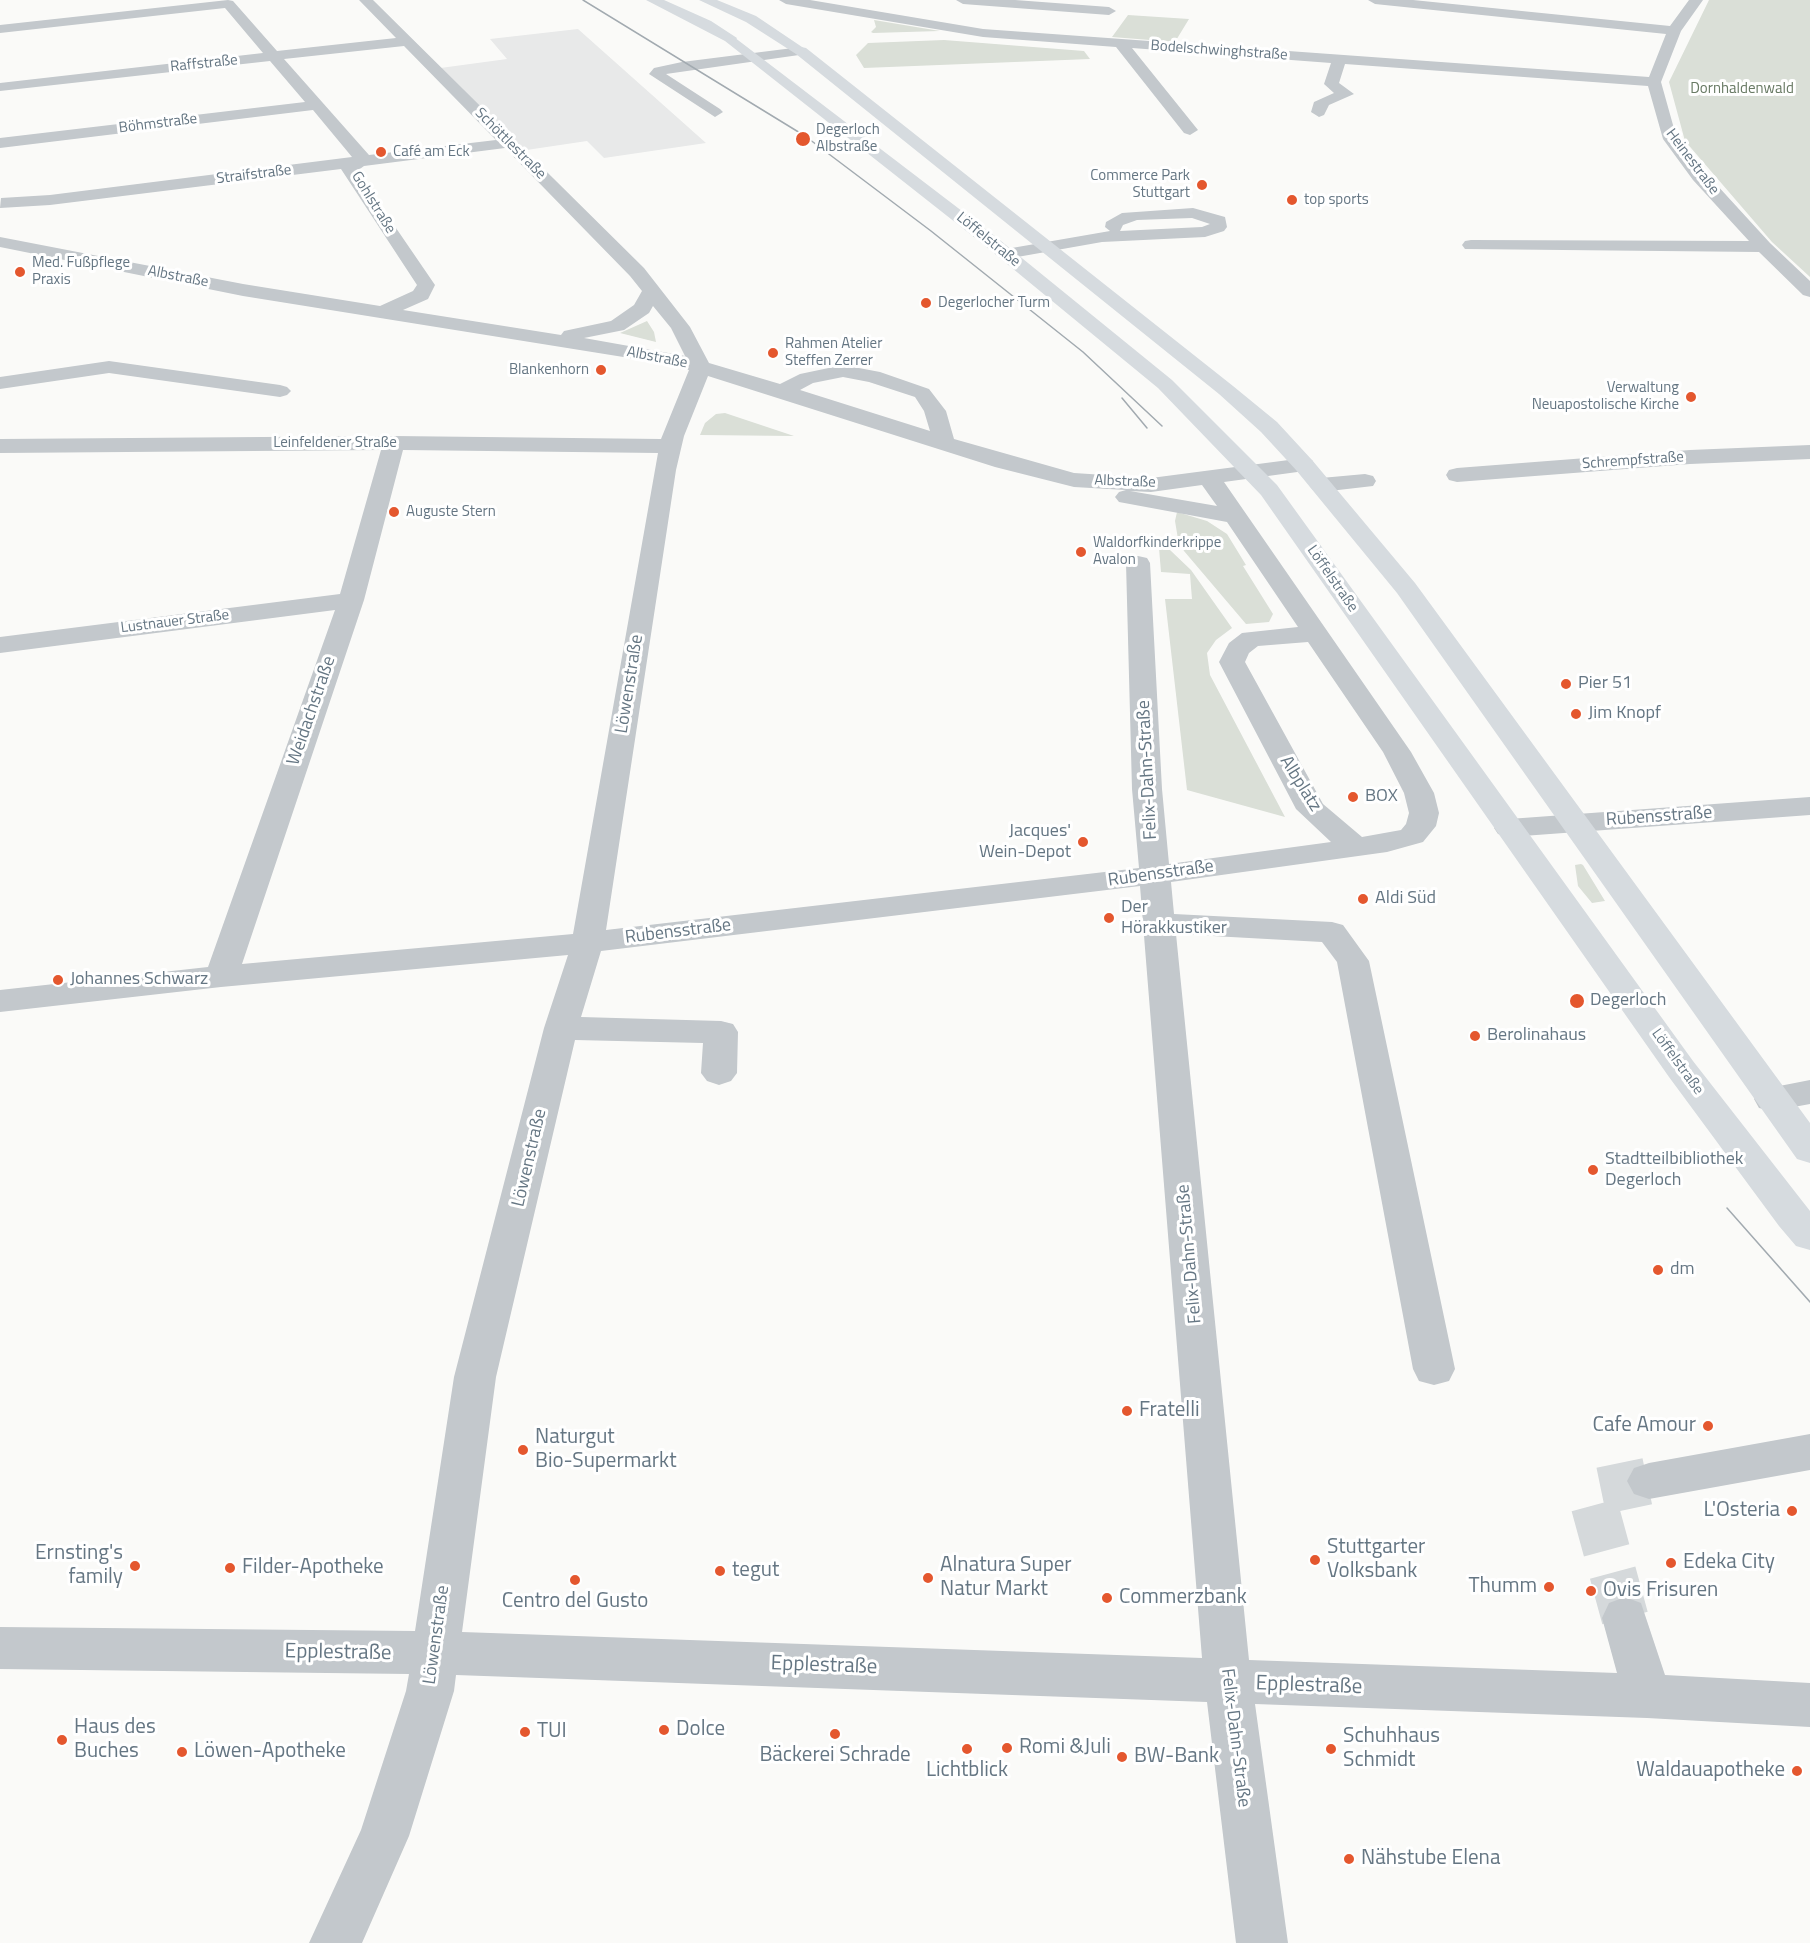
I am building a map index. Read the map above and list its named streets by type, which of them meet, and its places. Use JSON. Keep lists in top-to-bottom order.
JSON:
{
  "streets": {
    "main road": ["Löffelstraße"],
    "street": [
      "Bodelschwinghstraße",
      "Raffstraße",
      "Böhmstraße",
      "Schöttlestraße",
      "Heinestraße",
      "Straifstraße",
      "Gohlstraße",
      "Albstraße",
      "Leinfeldener Straße",
      "Schrempfstraße",
      "Lustnauer Straße",
      "Löwenstraße",
      "Weidachstraße",
      "Felix-Dahn-Straße",
      "Albplatz",
      "Rubensstraße",
      "Epplestraße"
    ]
  },
  "crossings": [
    ["Bodelschwinghstraße", "Heinestraße"],
    ["Raffstraße", "Schöttlestraße"],
    ["Raffstraße", "Gohlstraße"],
    ["Böhmstraße", "Gohlstraße"],
    ["Schöttlestraße", "Straifstraße"],
    ["Schöttlestraße", "Albstraße"],
    ["Schöttlestraße", "Löwenstraße"],
    ["Straifstraße", "Gohlstraße"],
    ["Gohlstraße", "Albstraße"],
    ["Löffelstraße", "Albstraße"],
    ["Löffelstraße", "Rubensstraße"],
    ["Albstraße", "Löwenstraße"],
    ["Leinfeldener Straße", "Löwenstraße"],
    ["Leinfeldener Straße", "Weidachstraße"],
    ["Lustnauer Straße", "Weidachstraße"],
    ["Löwenstraße", "Rubensstraße"],
    ["Löwenstraße", "Epplestraße"],
    ["Weidachstraße", "Rubensstraße"],
    ["Felix-Dahn-Straße", "Rubensstraße"],
    ["Felix-Dahn-Straße", "Epplestraße"],
    ["Albplatz", "Rubensstraße"]
  ],
  "parks": ["Dornhaldenwald"],
  "places": [
    "Degerloch Albstraße",
    "Café am Eck",
    "Commerce Park Stuttgart",
    "top sports",
    "Med. Fußpflege Praxis",
    "Degerlocher Turm",
    "Rahmen Atelier Steffen Zerrer",
    "Blankenhorn",
    "Verwaltung Neuapostolische Kirche",
    "Auguste Stern",
    "Waldorfkinderkrippe Avalon",
    "Pier 51",
    "Jim Knopf",
    "BOX",
    "Jacques' Wein-Depot",
    "Aldi Süd",
    "Der Hörakkustiker",
    "Johannes Schwarz",
    "Degerloch",
    "Berolinahaus",
    "Stadtteilbibliothek Degerloch",
    "dm",
    "Fratelli",
    "Cafe Amour",
    "Naturgut Bio-Supermarkt",
    "L'Osteria",
    "Stuttgarter Volksbank",
    "Edeka City",
    "Ernsting's family",
    "Filder-Apotheke",
    "tegut",
    "Alnatura Super Natur Markt",
    "Centro del Gusto",
    "Thumm",
    "Ovis Frisuren",
    "Commerzbank",
    "Dolce",
    "TUI",
    "Bäckerei Schrade",
    "Haus des Buches",
    "Romi &Juli",
    "Lichtblick",
    "Schuhhaus Schmidt",
    "Löwen-Apotheke",
    "BW-Bank",
    "Waldauapotheke",
    "Nähstube Elena"
  ]
}
